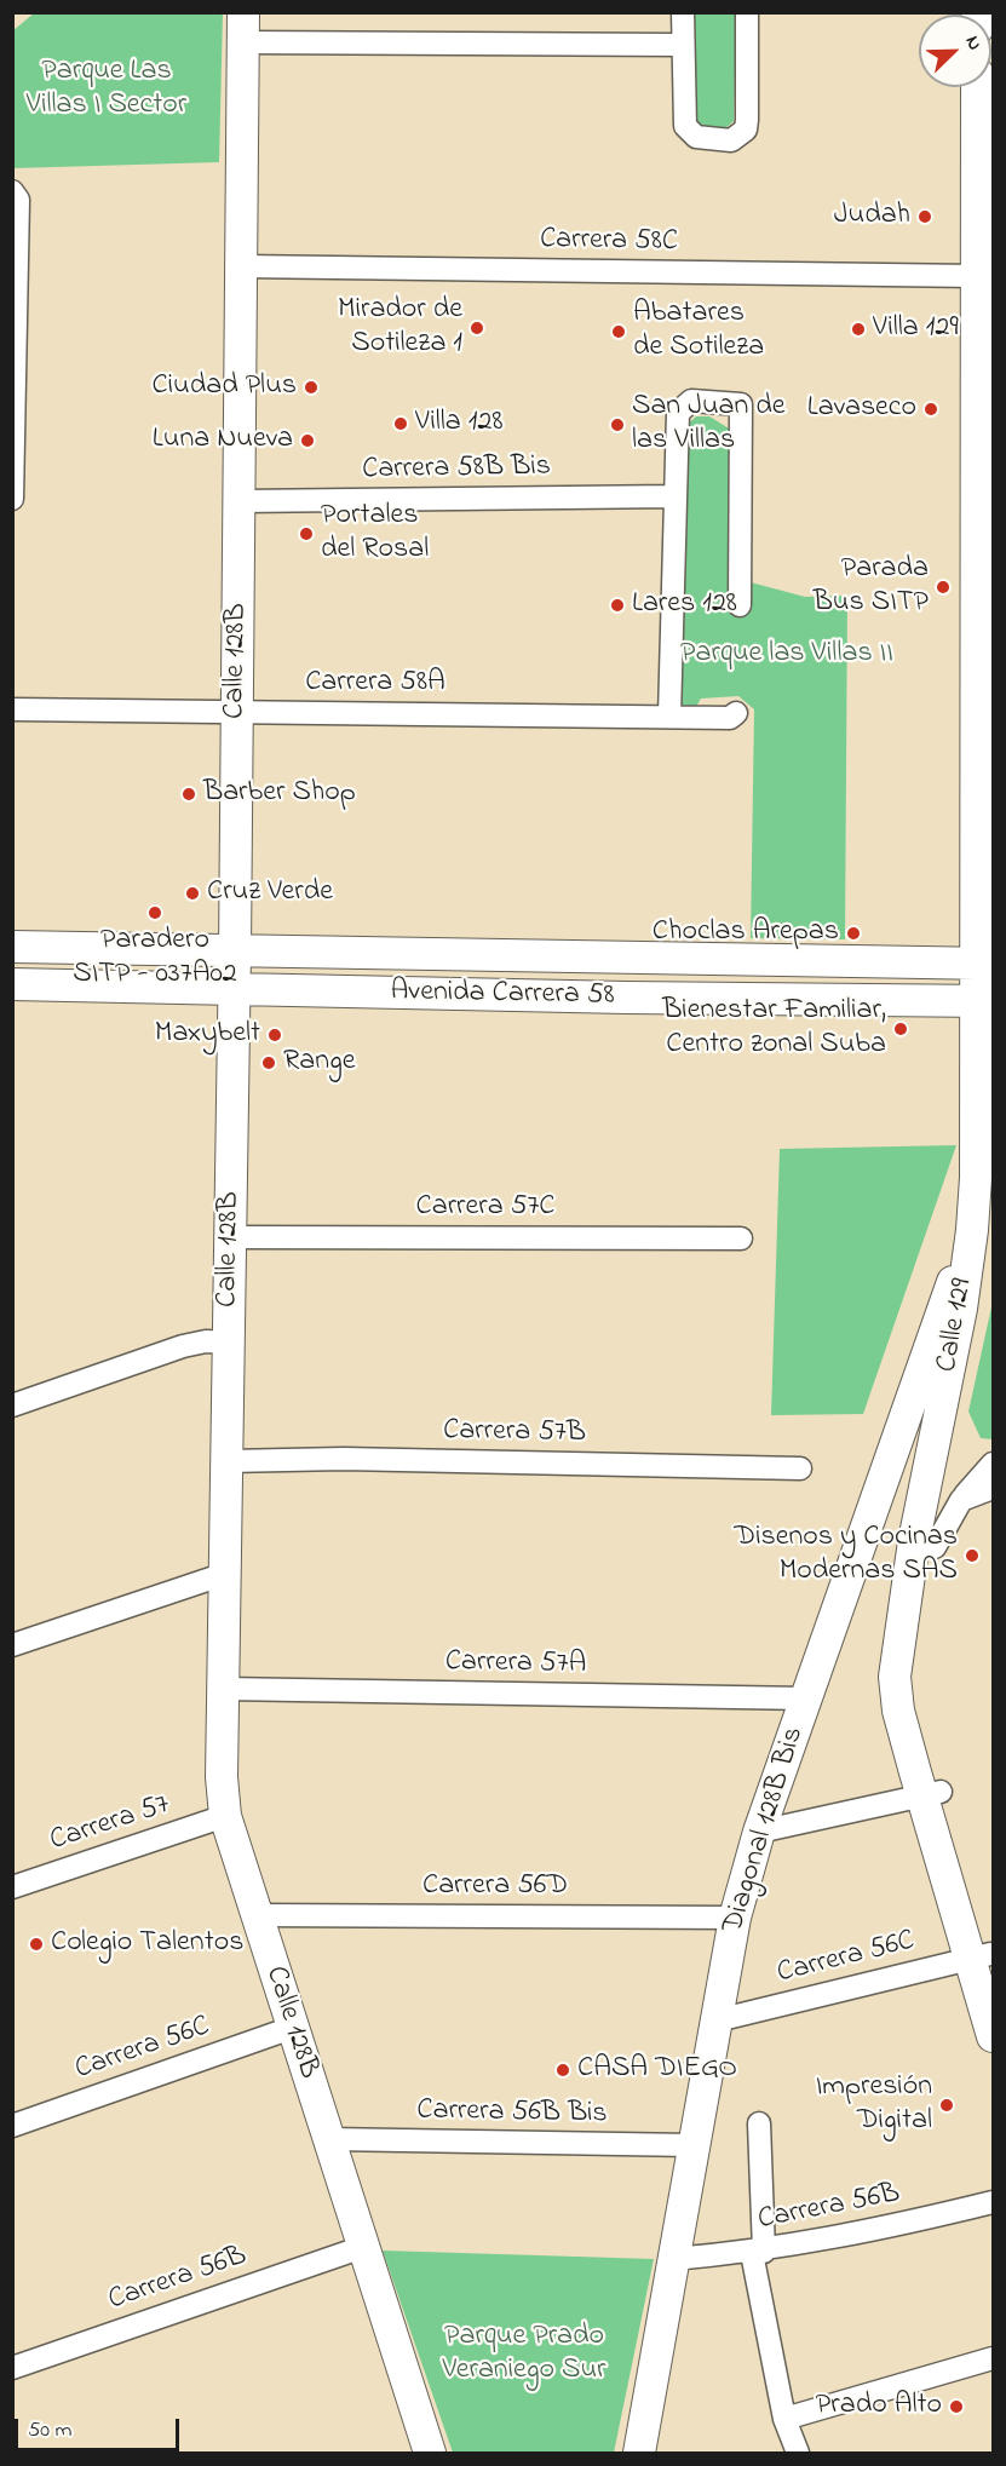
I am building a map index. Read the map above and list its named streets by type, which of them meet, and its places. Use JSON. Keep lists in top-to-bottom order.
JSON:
{
  "streets": {
    "main road": [
      "Calle 128B",
      "Avenida Carrera 58",
      "Calle 129",
      "Diagonal 128B Bis"
    ],
    "street": [
      "Carrera 58C",
      "Carrera 58B Bis",
      "Carrera 58A",
      "Carrera 57C",
      "Carrera 57B",
      "Carrera 57A",
      "Carrera 57",
      "Carrera 56D",
      "Carrera 56C",
      "Carrera 56B Bis",
      "Carrera 56B"
    ]
  },
  "crossings": [
    ["Carrera 58C", "Calle 128B"],
    ["Carrera 58C", "Calle 129"],
    ["Carrera 58B Bis", "Calle 128B"],
    ["Calle 128B", "Carrera 58A"],
    ["Calle 128B", "Avenida Carrera 58"],
    ["Calle 128B", "Carrera 57C"],
    ["Calle 128B", "Carrera 57B"],
    ["Calle 128B", "Carrera 57A"],
    ["Calle 128B", "Carrera 57"],
    ["Calle 128B", "Carrera 56D"],
    ["Calle 128B", "Carrera 56C"],
    ["Calle 128B", "Carrera 56B Bis"],
    ["Calle 128B", "Carrera 56B"],
    ["Avenida Carrera 58", "Calle 129"],
    ["Calle 129", "Diagonal 128B Bis"],
    ["Calle 129", "Carrera 56C"],
    ["Carrera 57A", "Diagonal 128B Bis"],
    ["Diagonal 128B Bis", "Carrera 56D"],
    ["Diagonal 128B Bis", "Carrera 56C"],
    ["Diagonal 128B Bis", "Carrera 56B Bis"],
    ["Diagonal 128B Bis", "Carrera 56B"]
  ],
  "parks": ["Parque Las Villas I Sector", "Parque las Villas II", "Parque Prado Veraniego Sur"],
  "places": [
    "Judah",
    "Mirador de Sotileza 1",
    "Villa 129",
    "Abatares de Sotileza",
    "Ciudad Plus",
    "Lavaseco",
    "Villa 128",
    "San Juan de las Villas",
    "Luna Nueva",
    "Portales del Rosal",
    "Parada Bus SITP",
    "Lares 128",
    "Barber Shop",
    "Cruz Verde",
    "Paradero SITP - 037A02",
    "Choclas Arepas",
    "Bienestar Familiar, Centro zonal Suba",
    "Maxybelt",
    "Range",
    "Disenos y Cocinas Modernas SAS",
    "Colegio Talentos",
    "CASA DIEGO",
    "Impresión Digital",
    "Prado Alto"
  ],
  "scale_bar": "50 m",
  "north": "top right"
}
